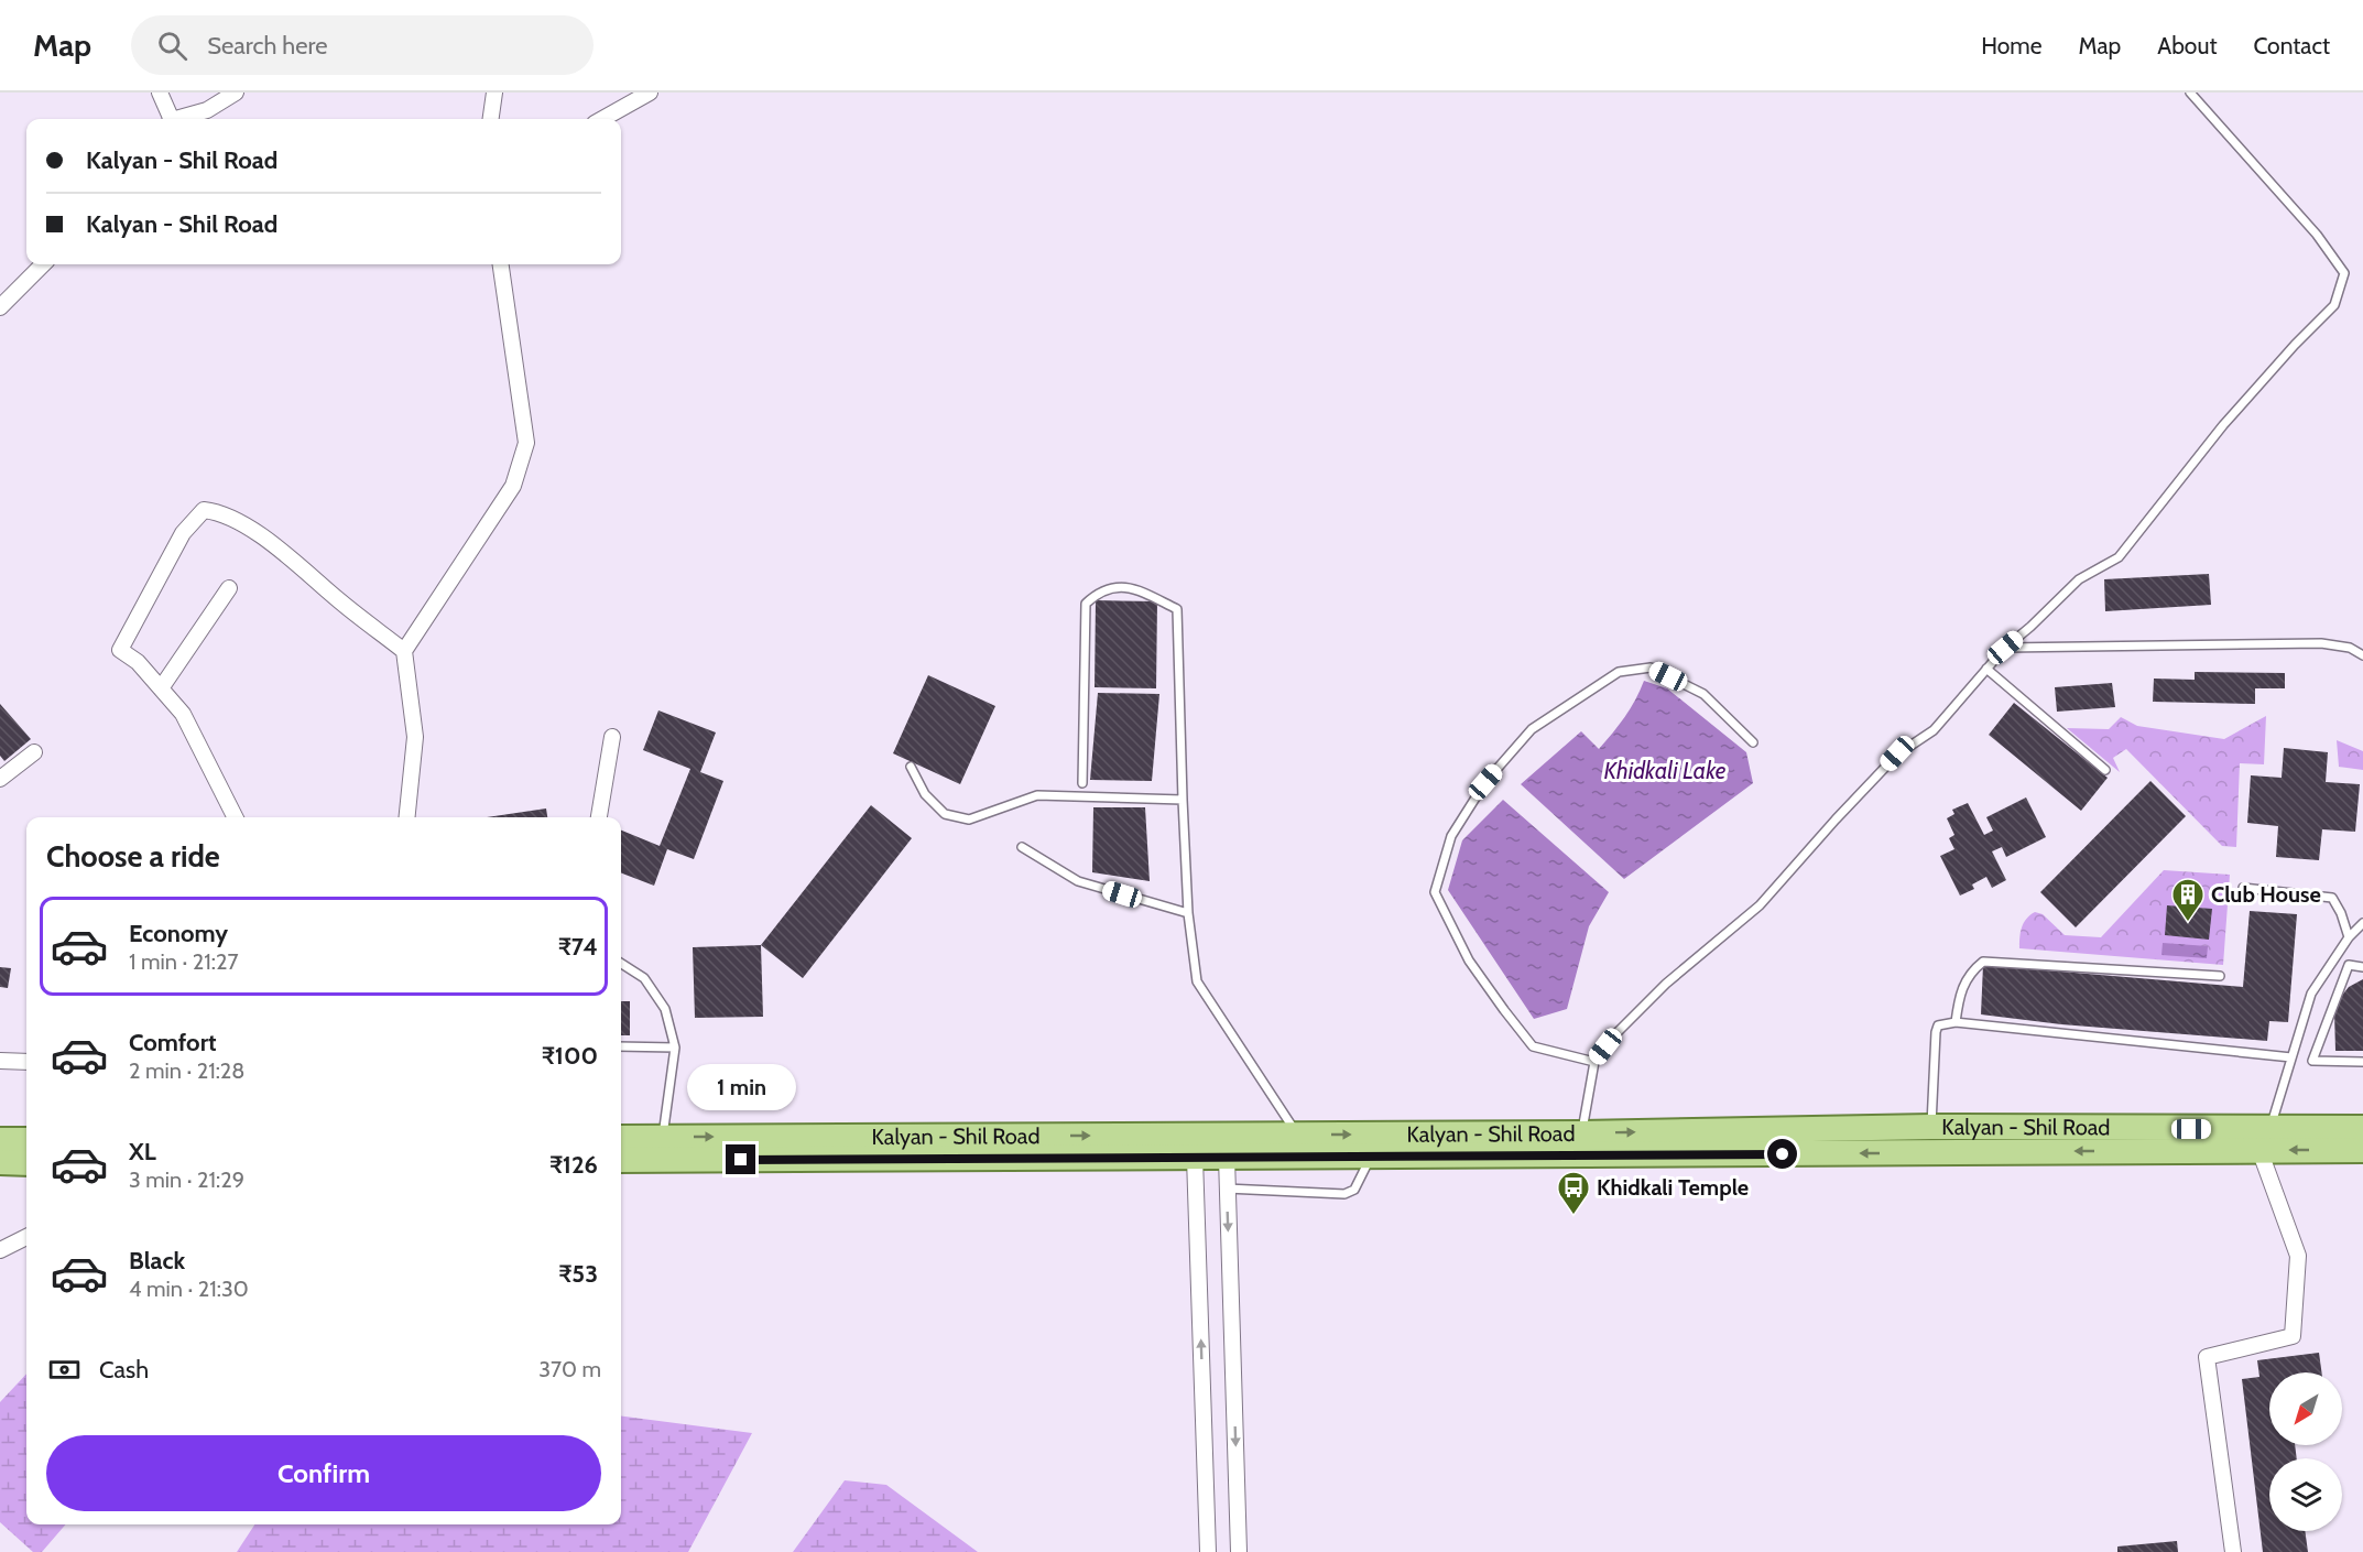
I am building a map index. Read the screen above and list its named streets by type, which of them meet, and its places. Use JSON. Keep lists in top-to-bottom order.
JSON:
{
  "streets": {
    "main road": ["Kalyan - Shil Road"]
  },
  "water": ["Khidkali Lake"],
  "places": {
    "building": ["Club House"],
    "bus stop": ["Khidkali Temple"]
  },
  "north": "bottom left",
  "page": {
    "header": "Map",
    "search": "Search here",
    "nav": [
      "Home",
      "Map",
      "About",
      "Contact"
    ],
    "banner": ["Kalyan - Shil Road", "Kalyan - Shil Road"],
    "heading": "Choose a ride",
    "list": [
      {
        "name": "Economy",
        "note": "1 min · 21:27",
        "value": "₹74"
      },
      {
        "name": "Comfort",
        "note": "2 min · 21:28",
        "value": "₹100"
      },
      {
        "name": "XL",
        "note": "3 min · 21:29",
        "value": "₹126"
      },
      {
        "name": "Black",
        "note": "4 min · 21:30",
        "value": "₹53"
      }
    ],
    "bubble": "1 min",
    "pay": ["Cash", "370 m"],
    "buttons": "Confirm"
  }
}
